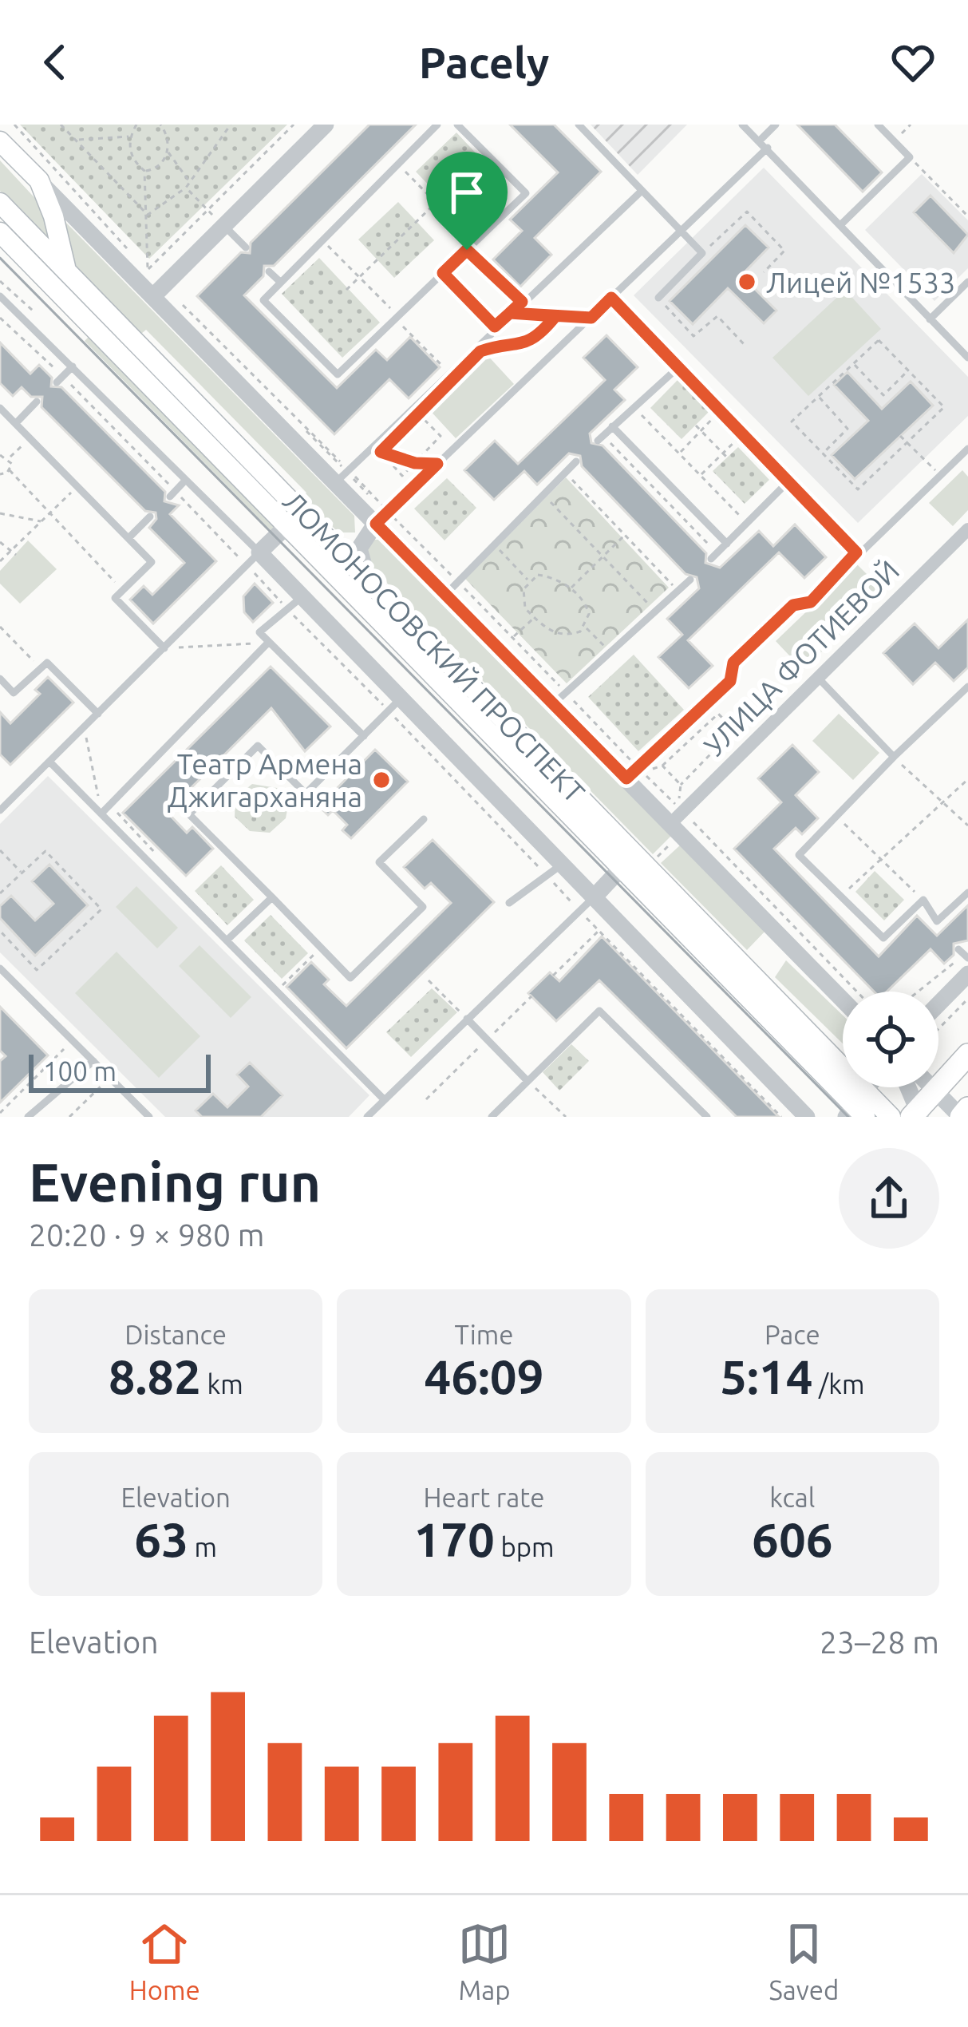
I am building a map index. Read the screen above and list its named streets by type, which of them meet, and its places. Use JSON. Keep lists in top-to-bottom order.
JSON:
{
  "streets": {
    "main road": ["ЛОМОНОСОВСКИЙ ПРОСПЕКТ"],
    "street": ["УЛИЦА ФОТИЕВОЙ"]
  },
  "places": ["Лицей №1533", "Театр Армена Джигарханяна"],
  "scale_bar": "100 m",
  "page": {
    "header": "Pacely",
    "scale": "100 m",
    "heading": ["Evening run", "20:20 · 9 × 980 m"],
    "stats": [
      ["Distance", "8.82 km"],
      ["Time", "46:09"],
      ["Pace", "5:14 /km"],
      ["Elevation", "63 m"],
      ["Heart rate", "170 bpm"],
      ["kcal", "606"]
    ],
    "chart": ["Elevation", "23–28 m"],
    "tabs": ["Home", "Map", "Saved"]
  }
}
